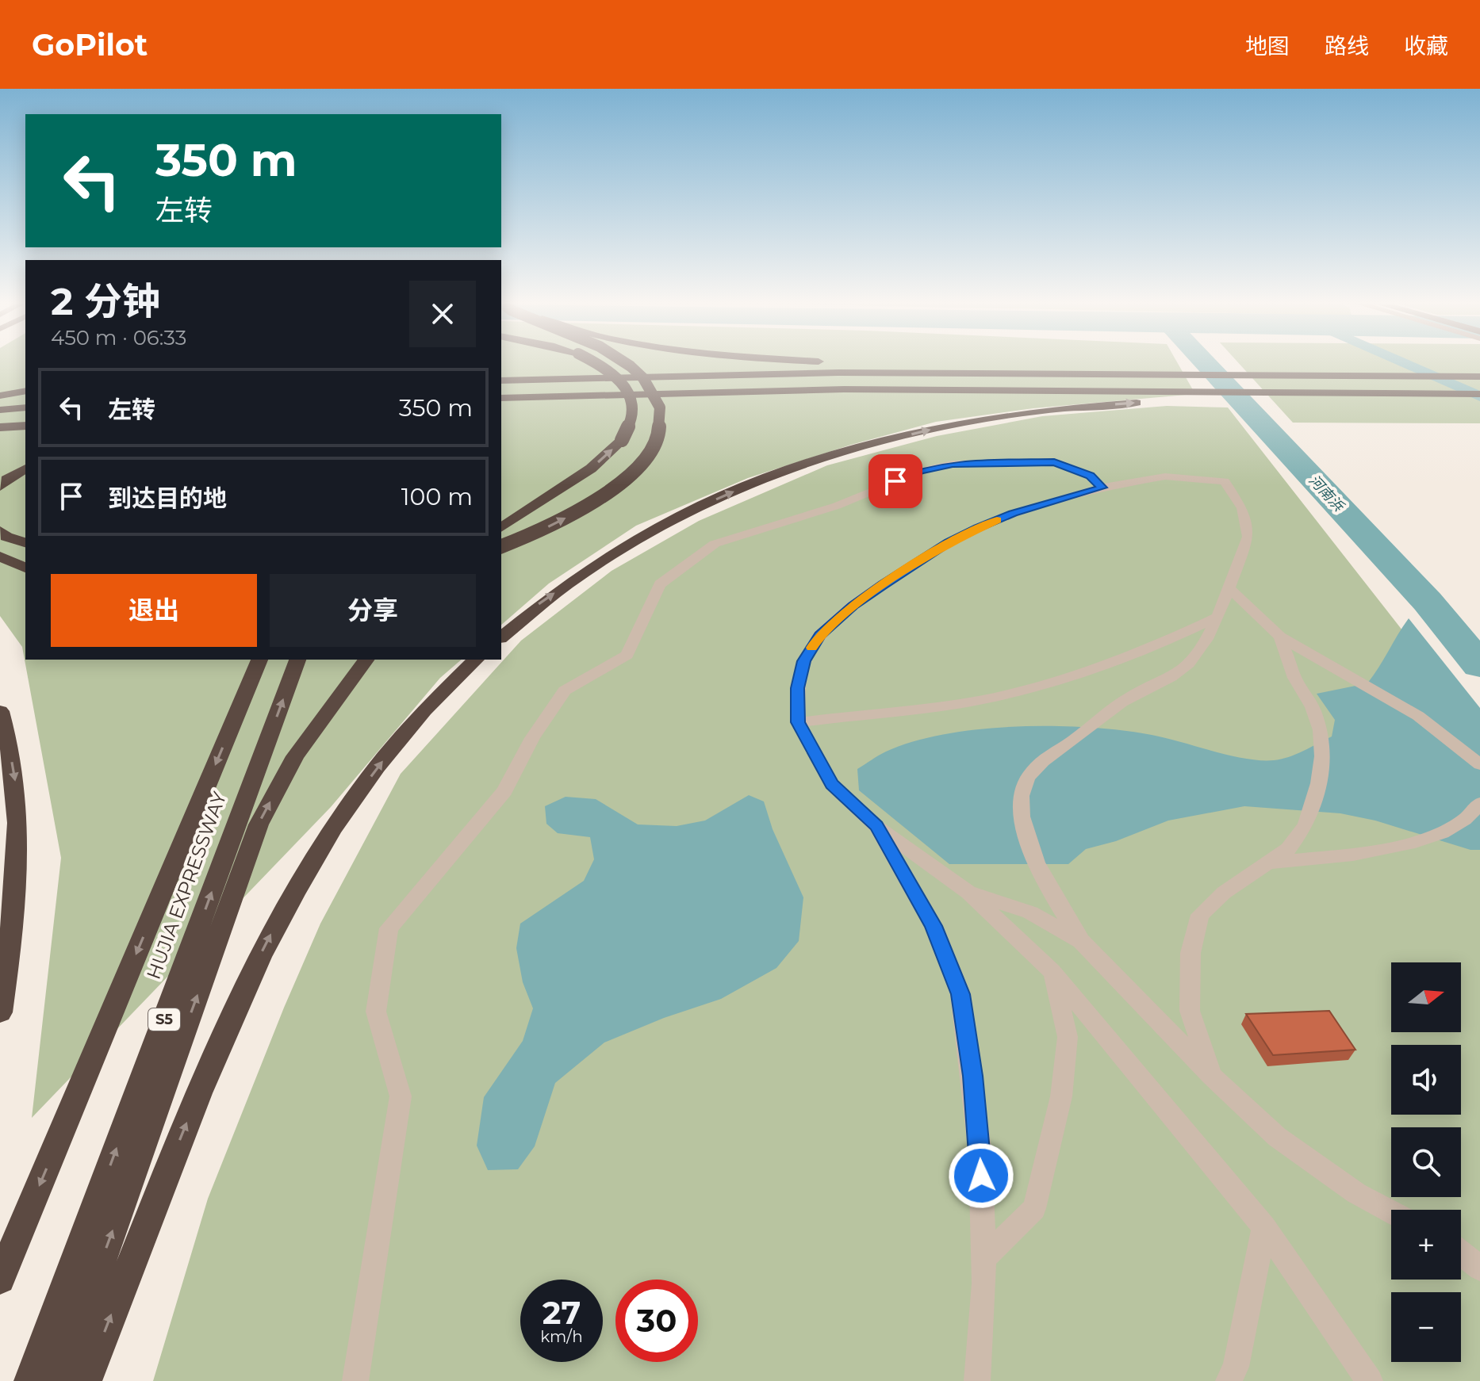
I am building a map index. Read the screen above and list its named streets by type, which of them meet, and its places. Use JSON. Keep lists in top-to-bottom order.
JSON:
{
  "streets": {
    "highway": ["HUJIA EXPRESSWAY", "S5"]
  },
  "water": ["河南浜"],
  "north": "right",
  "page": {
    "header": "GoPilot",
    "nav": ["地图", "路线", "收藏"],
    "turn": ["350 m", "左转"],
    "heading": ["2 分钟", "450 m · 06:33"],
    "list": [
      {
        "name": "左转",
        "value": "350 m"
      },
      {
        "name": "到达目的地",
        "value": "100 m"
      }
    ],
    "buttons": ["退出", "分享"],
    "map_buttons": ["+", "−"],
    "speed": "27 km/h",
    "limit": "30"
  }
}
